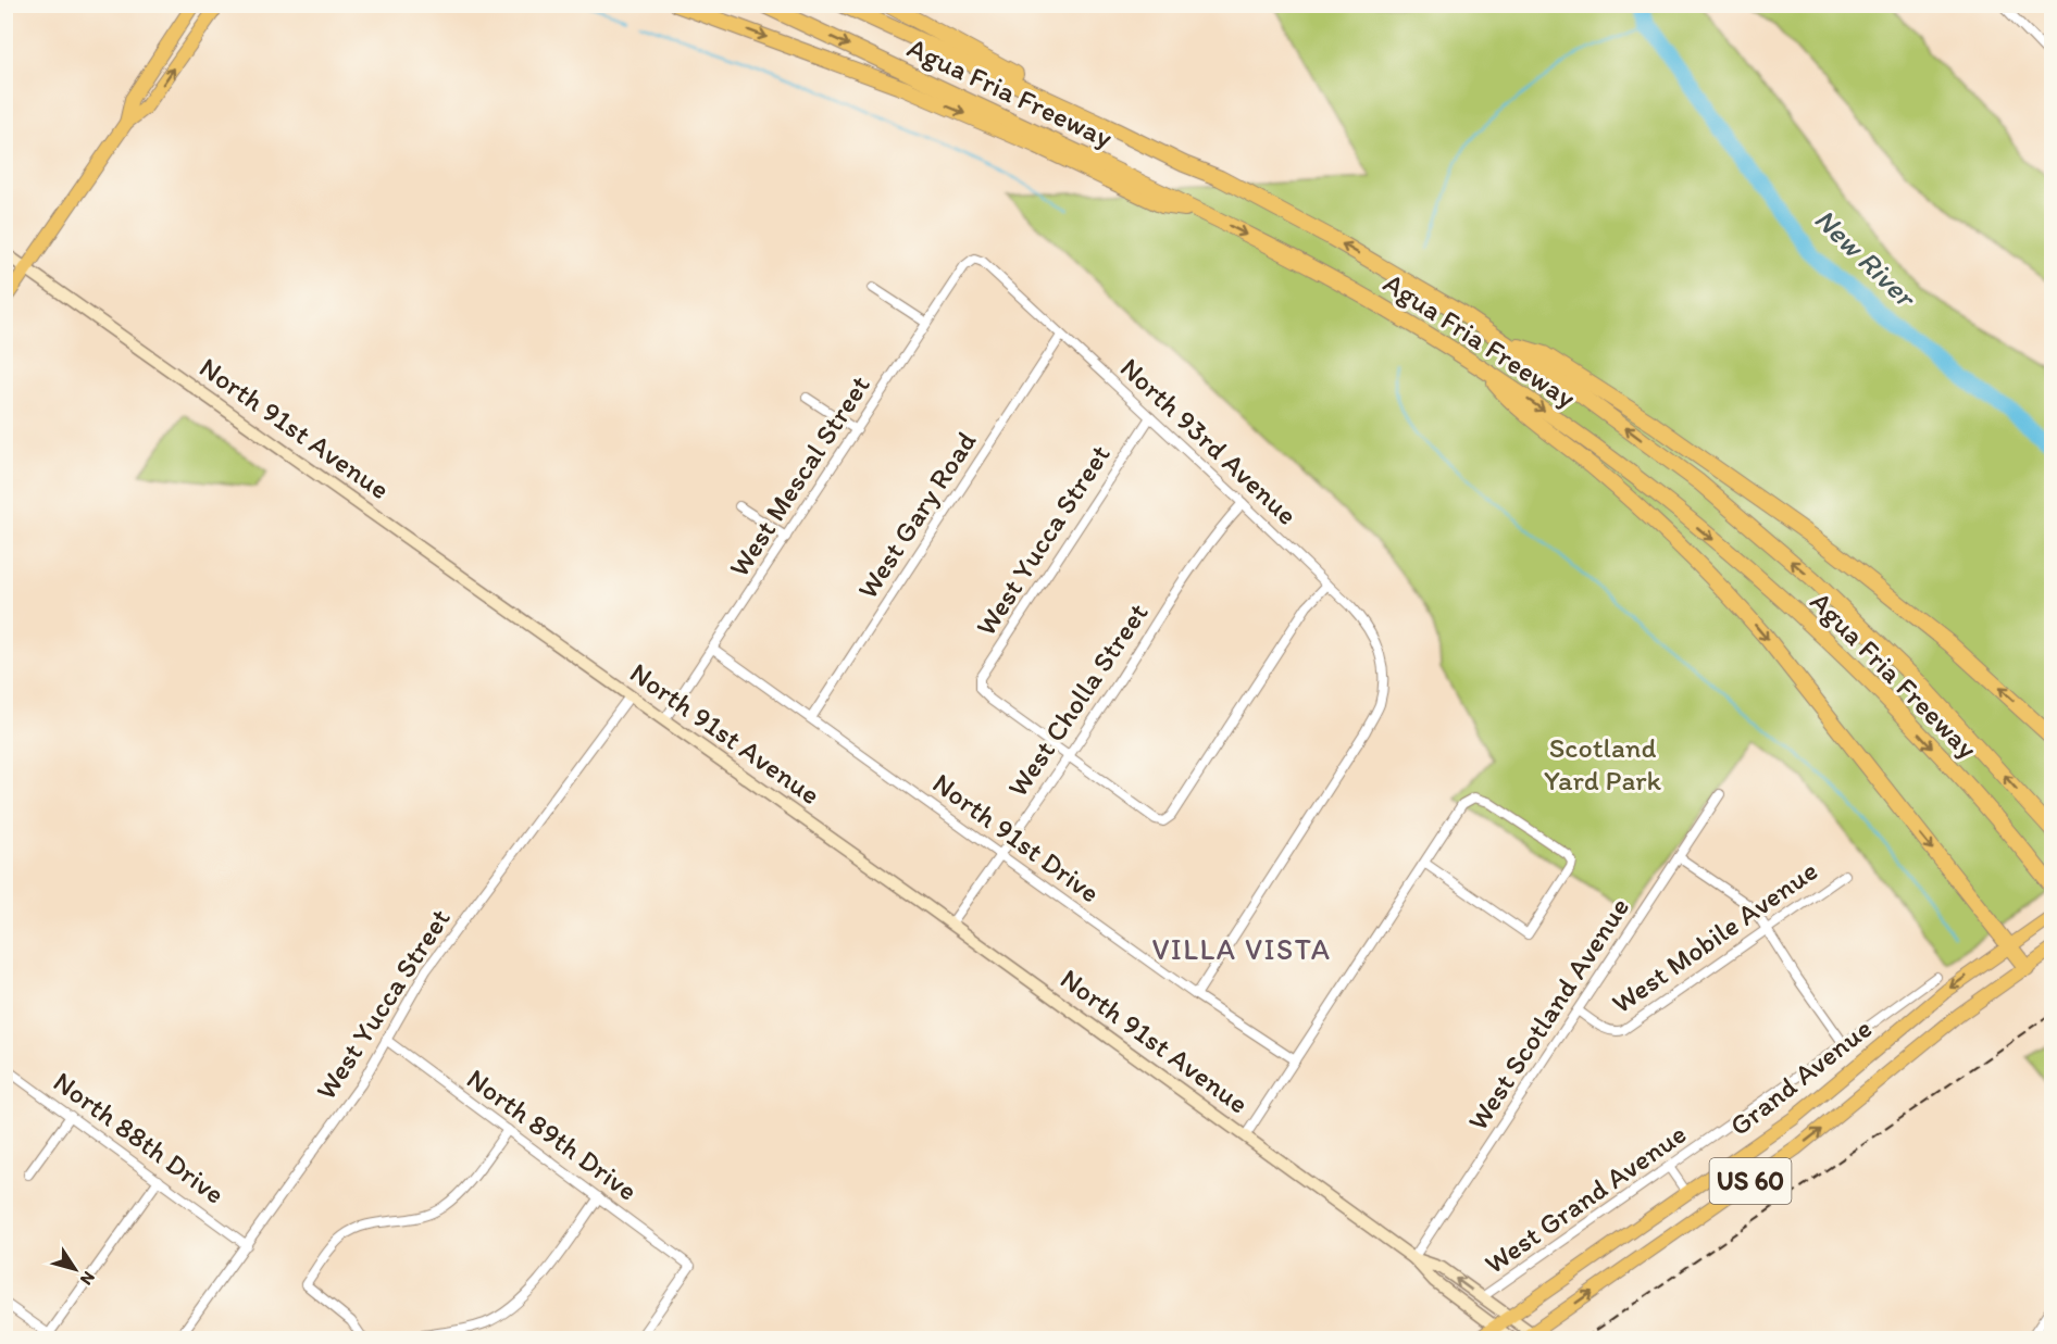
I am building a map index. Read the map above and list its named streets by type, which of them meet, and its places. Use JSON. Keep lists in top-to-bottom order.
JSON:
{
  "streets": {
    "highway": ["Agua Fria Freeway"],
    "main road": ["North 91st Avenue", "Grand Avenue", "US 60"],
    "street": [
      "North 93rd Avenue",
      "West Mescal Street",
      "West Gary Road",
      "West Yucca Street",
      "West Cholla Street",
      "North 91st Drive",
      "West Mobile Avenue",
      "West Scotland Avenue",
      "North 89th Drive",
      "North 88th Drive",
      "West Grand Avenue"
    ]
  },
  "crossings": [
    ["North 91st Avenue", "West Mescal Street"],
    ["North 91st Avenue", "West Yucca Street"],
    ["North 91st Avenue", "West Cholla Street"],
    ["North 91st Avenue", "West Scotland Avenue"],
    ["North 91st Avenue", "Grand Avenue"],
    ["North 91st Avenue", "West Grand Avenue"],
    ["North 93rd Avenue", "West Mescal Street"],
    ["North 93rd Avenue", "West Gary Road"],
    ["North 93rd Avenue", "West Yucca Street"],
    ["North 93rd Avenue", "West Cholla Street"],
    ["North 93rd Avenue", "North 91st Drive"],
    ["West Mescal Street", "North 91st Drive"],
    ["West Gary Road", "North 91st Drive"],
    ["West Yucca Street", "West Cholla Street"],
    ["West Yucca Street", "North 89th Drive"],
    ["West Yucca Street", "North 88th Drive"],
    ["West Cholla Street", "North 91st Drive"],
    ["West Mobile Avenue", "West Scotland Avenue"]
  ],
  "districts": ["VILLA VISTA"],
  "water": ["New River"],
  "parks": ["Scotland Yard Park"],
  "north": "bottom right"
}
